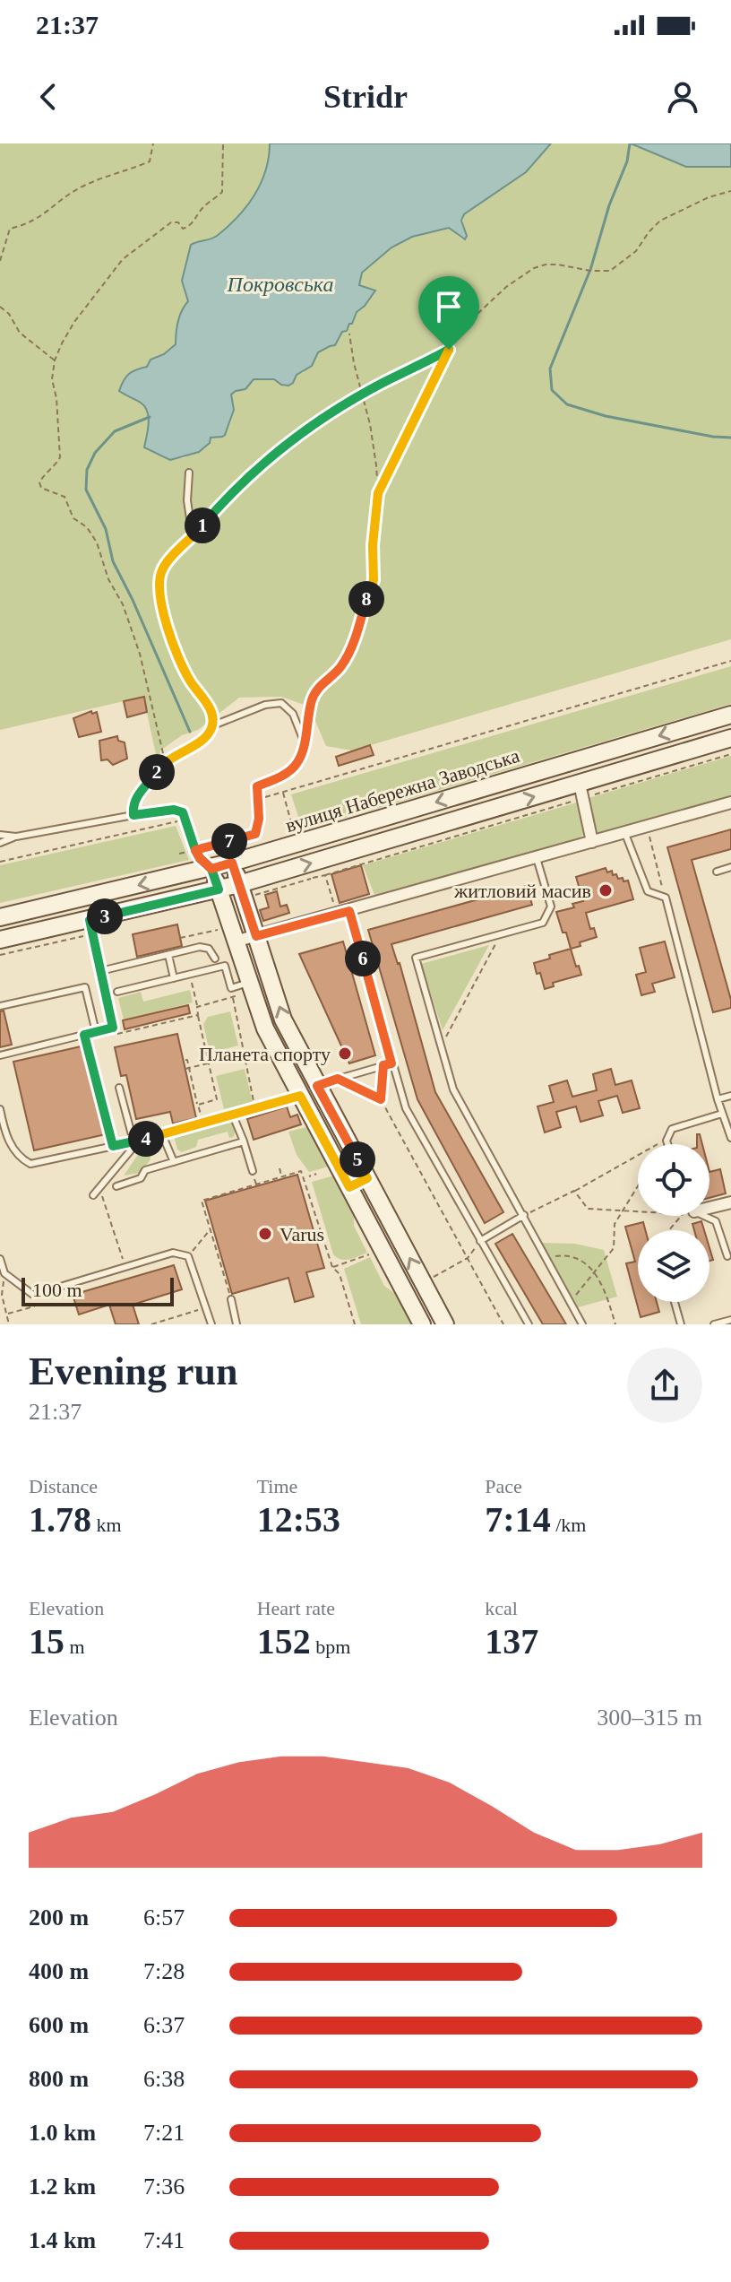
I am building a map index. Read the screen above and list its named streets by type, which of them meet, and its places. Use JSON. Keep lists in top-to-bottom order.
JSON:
{
  "streets": {
    "main road": ["вулиця Набережна Заводська"]
  },
  "water": ["Покровська"],
  "places": ["житловий масив", "Планета спорту", "Varus"],
  "scale_bar": "100 m",
  "page": {
    "status": "21:37",
    "header": "Stridr",
    "pins": [
      "1",
      "8",
      "2",
      "7",
      "3",
      "6",
      "4",
      "5"
    ],
    "scale": "100 m",
    "heading": ["Evening run", "21:37"],
    "stats": [
      ["Distance", "1.78 km"],
      ["Time", "12:53"],
      ["Pace", "7:14 /km"],
      ["Elevation", "15 m"],
      ["Heart rate", "152 bpm"],
      ["kcal", "137"]
    ],
    "chart": ["Elevation", "300–315 m"],
    "list": [
      {
        "name": "200 m",
        "note": "6:57"
      },
      {
        "name": "400 m",
        "note": "7:28"
      },
      {
        "name": "600 m",
        "note": "6:37"
      },
      {
        "name": "800 m",
        "note": "6:38"
      },
      {
        "name": "1.0 km",
        "note": "7:21"
      },
      {
        "name": "1.2 km",
        "note": "7:36"
      },
      {
        "name": "1.4 km",
        "note": "7:41"
      }
    ]
  }
}
